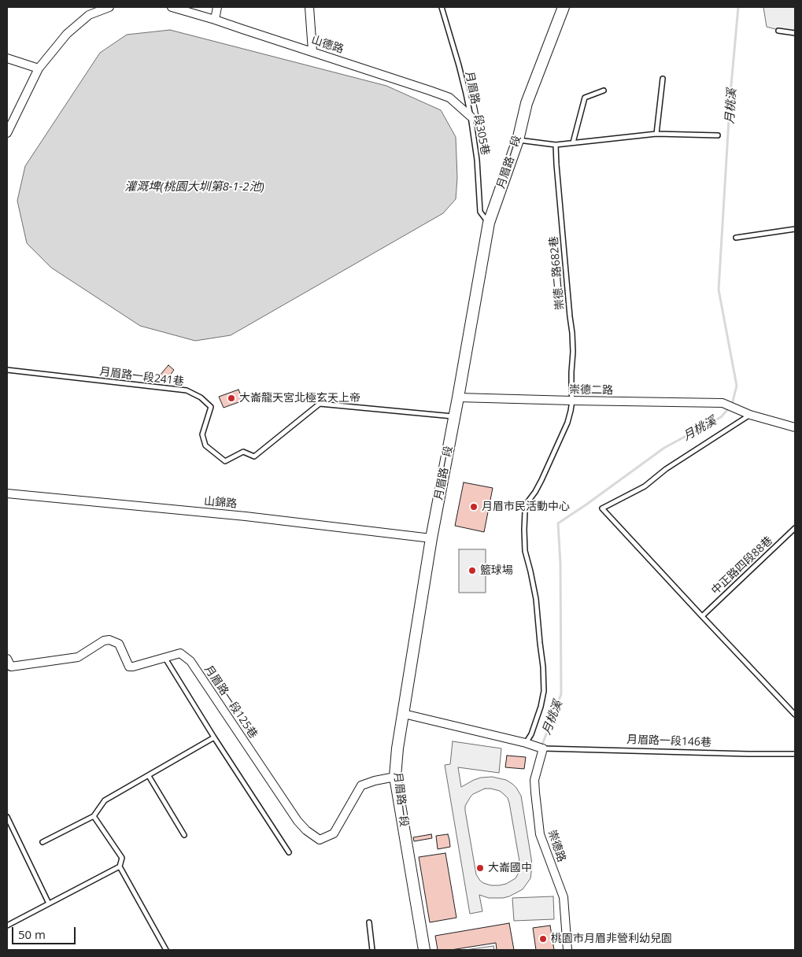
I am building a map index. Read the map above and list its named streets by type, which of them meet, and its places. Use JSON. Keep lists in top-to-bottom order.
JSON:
{
  "streets": {
    "street": [
      "山德路",
      "月眉路一段",
      "崇德二路",
      "山錦路",
      "月眉路一段125巷",
      "崇德路"
    ],
    "lane": [
      "月眉路一段305巷",
      "崇德二路682巷",
      "月眉路一段241巷",
      "中正路四段88巷",
      "月眉路一段146巷"
    ]
  },
  "crossings": [
    ["山德路", "月眉路一段305巷"],
    ["月眉路一段305巷", "月眉路一段"],
    ["月眉路一段", "月眉路一段241巷"],
    ["月眉路一段", "崇德二路"],
    ["月眉路一段", "山錦路"],
    ["月眉路一段", "月眉路一段125巷"],
    ["崇德二路682巷", "崇德二路"],
    ["月眉路一段146巷", "崇德路"]
  ],
  "water": ["月桃溪", "灌溉埤(桃園大圳第8-1-2池)"],
  "places": [
    "大崙龍天宮北極玄天上帝",
    "月眉市民活動中心",
    "籃球場",
    "大崙國中",
    "桃園市月眉非營利幼兒園"
  ],
  "scale_bar": "50 m"
}
